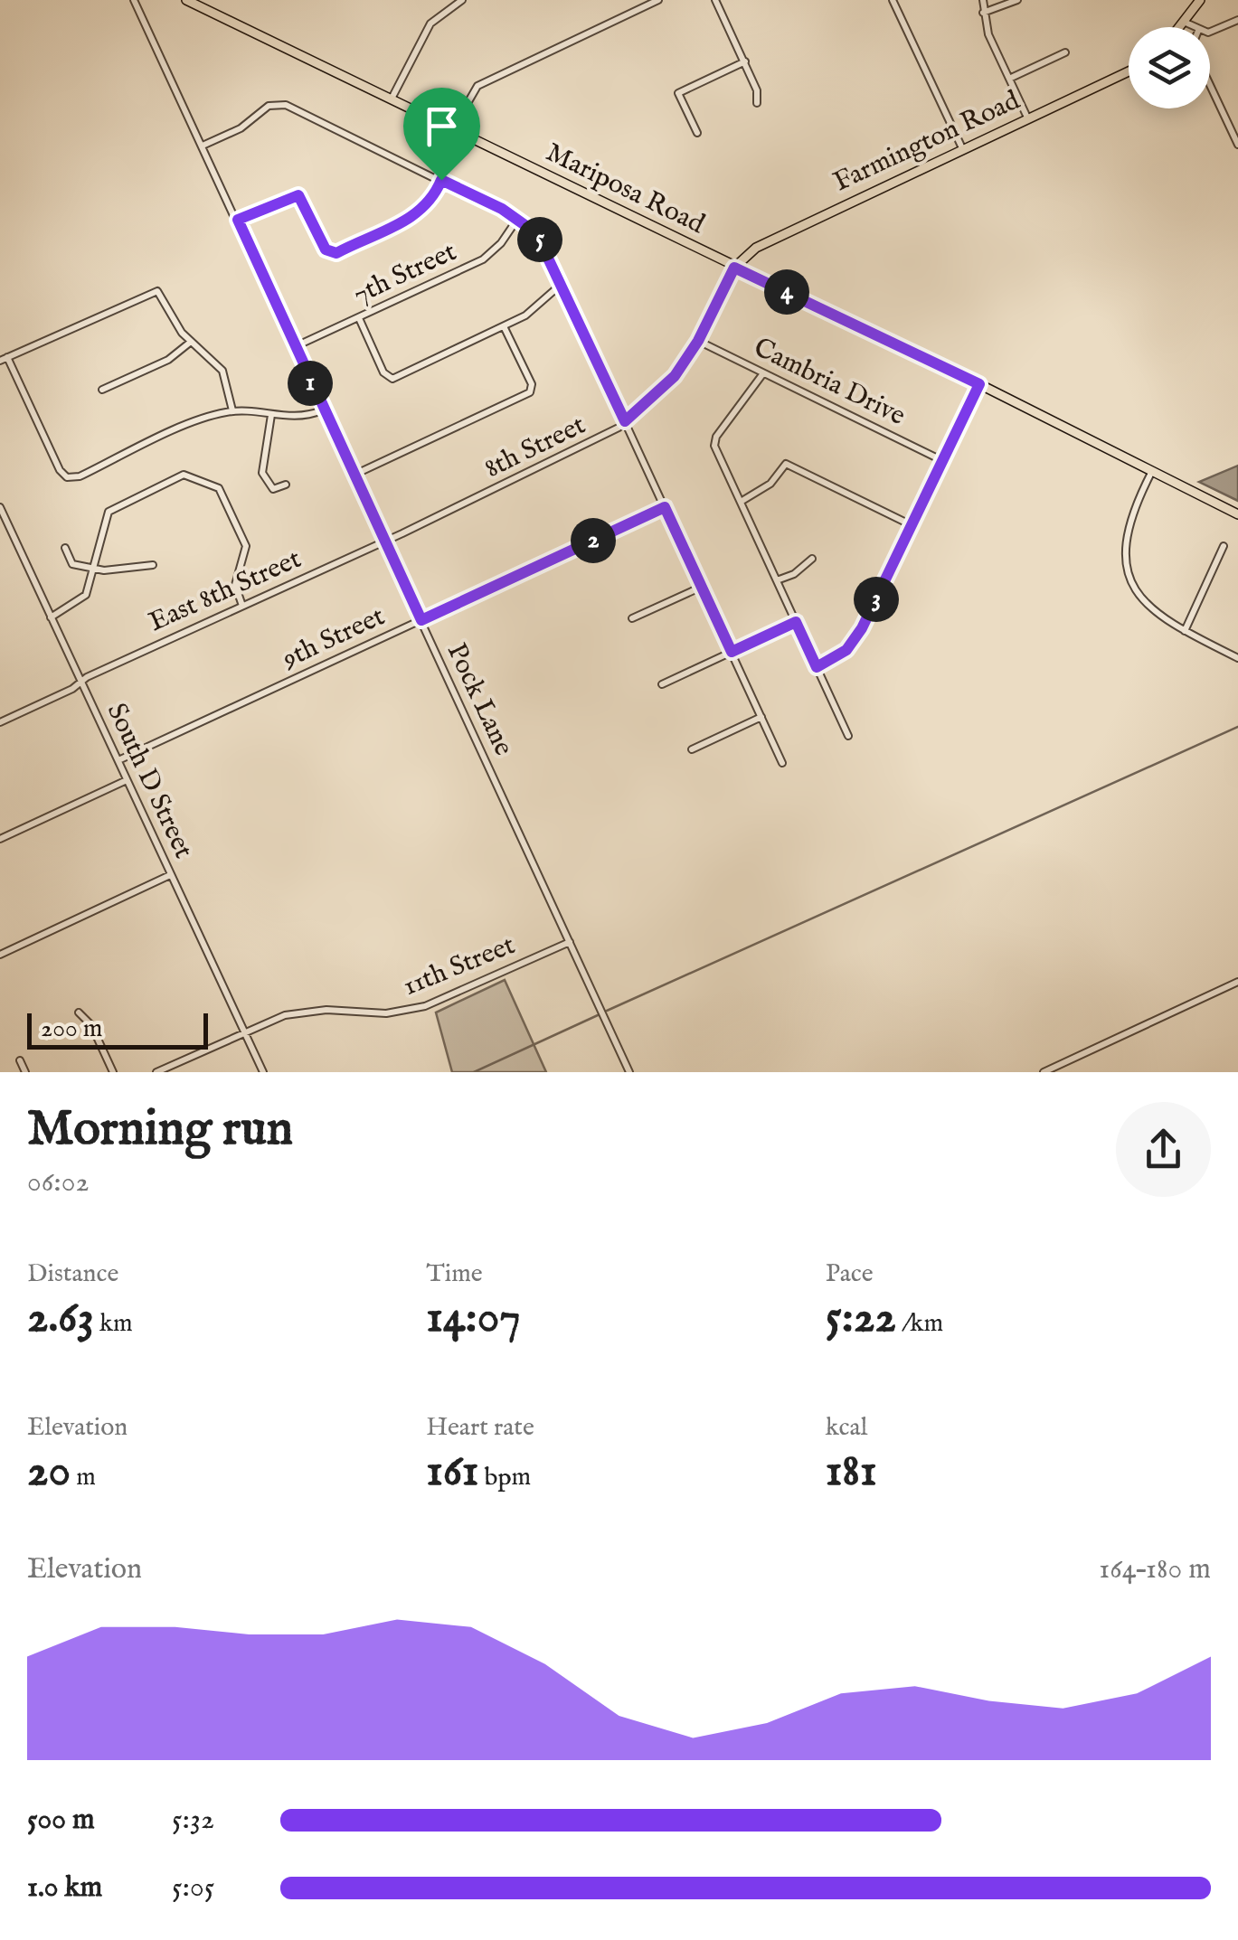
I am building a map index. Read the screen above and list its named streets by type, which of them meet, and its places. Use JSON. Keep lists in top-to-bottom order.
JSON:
{
  "streets": {
    "main road": ["Farmington Road", "Mariposa Road"],
    "street": [
      "7th Street",
      "Cambria Drive",
      "8th Street",
      "East 8th Street",
      "9th Street",
      "Pock Lane",
      "South D Street",
      "11th Street"
    ]
  },
  "crossings": [
    ["Farmington Road", "Mariposa Road"],
    ["Farmington Road", "8th Street"],
    ["Mariposa Road", "8th Street"],
    ["7th Street", "Pock Lane"],
    ["Cambria Drive", "8th Street"],
    ["8th Street", "East 8th Street"],
    ["8th Street", "Pock Lane"],
    ["East 8th Street", "Pock Lane"],
    ["East 8th Street", "South D Street"],
    ["9th Street", "Pock Lane"],
    ["9th Street", "South D Street"],
    ["Pock Lane", "11th Street"],
    ["South D Street", "11th Street"]
  ],
  "scale_bar": "200 m",
  "page": {
    "pins": [
      "5",
      "4",
      "1",
      "2",
      "3"
    ],
    "scale": "200 m",
    "heading": ["Morning run", "06:02"],
    "stats": [
      ["Distance", "2.63 km"],
      ["Time", "14:07"],
      ["Pace", "5:22 /km"],
      ["Elevation", "20 m"],
      ["Heart rate", "161 bpm"],
      ["kcal", "181"]
    ],
    "chart": ["Elevation", "164–180 m"],
    "list": [
      {
        "name": "500 m",
        "note": "5:32"
      },
      {
        "name": "1.0 km",
        "note": "5:05"
      }
    ]
  }
}
